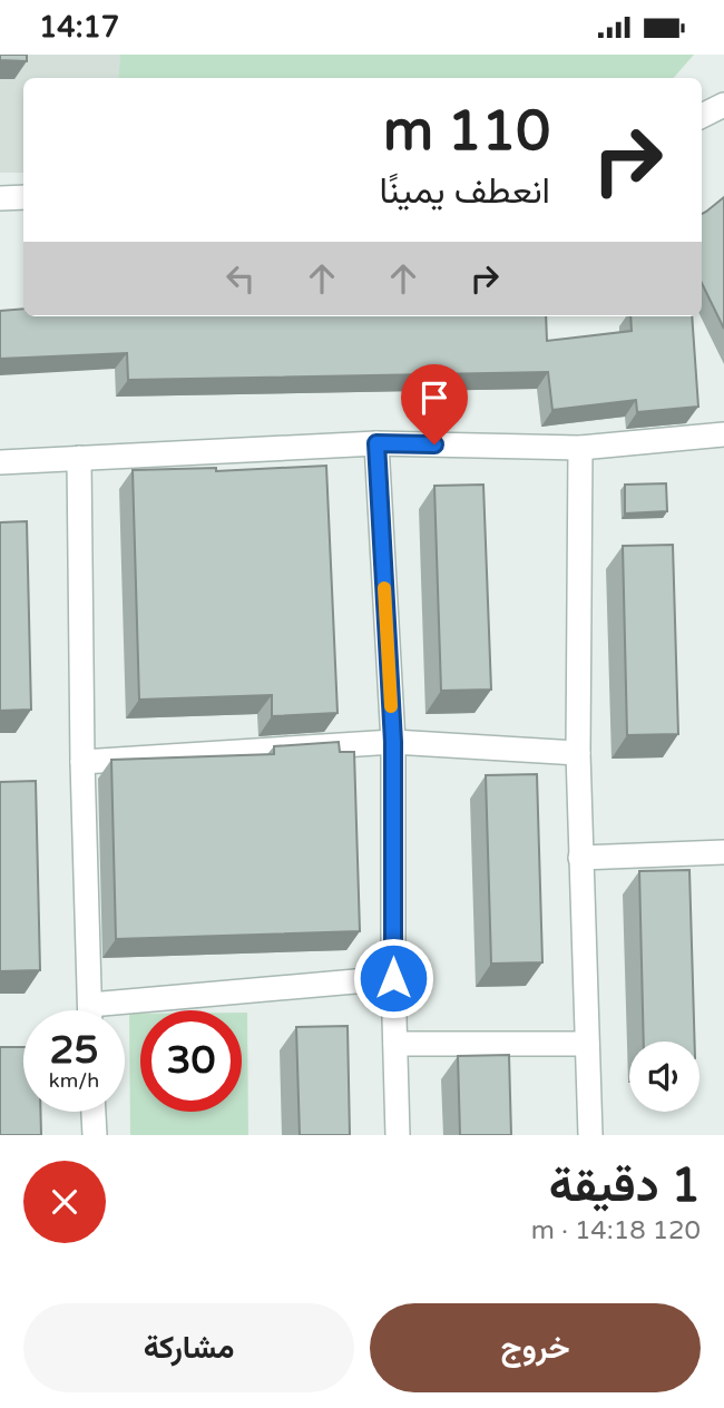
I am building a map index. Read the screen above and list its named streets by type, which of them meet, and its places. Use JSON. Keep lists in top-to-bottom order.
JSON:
{
  "page": {
    "status": "14:17",
    "turn": ["110 m", "انعطف يمينًا"],
    "speed": "25 km/h",
    "limit": "30",
    "heading": ["1 دقيقة", "120 m · 14:18"],
    "buttons": ["خروج", "مشاركة"]
  }
}
